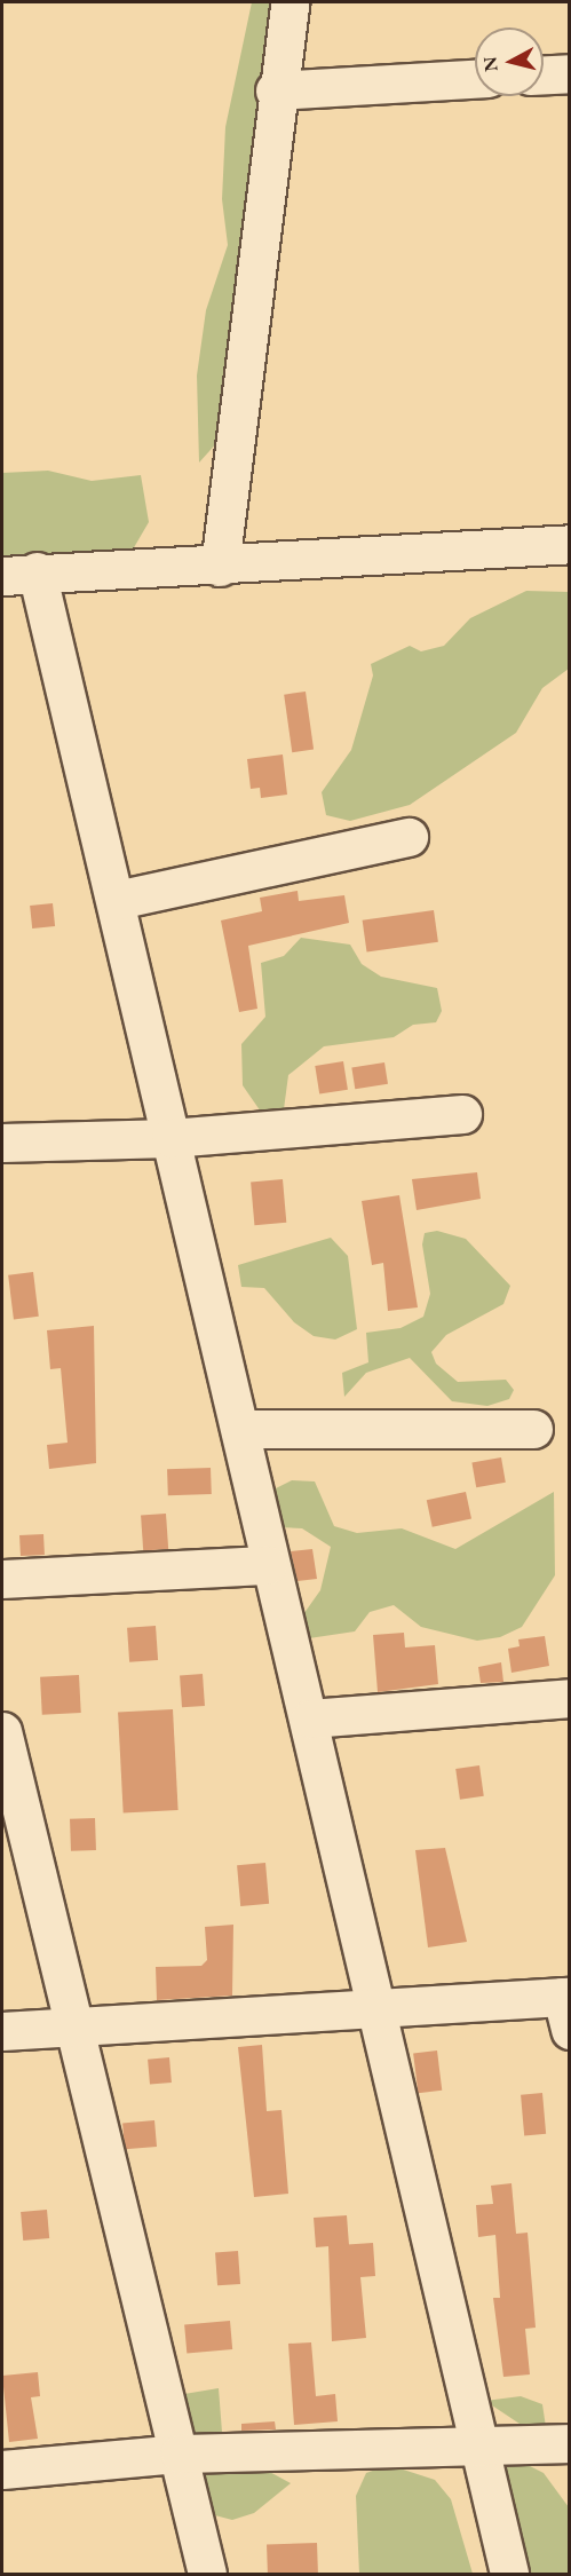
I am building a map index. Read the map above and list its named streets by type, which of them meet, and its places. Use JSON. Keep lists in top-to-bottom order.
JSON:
{
  "north": "left"
}
